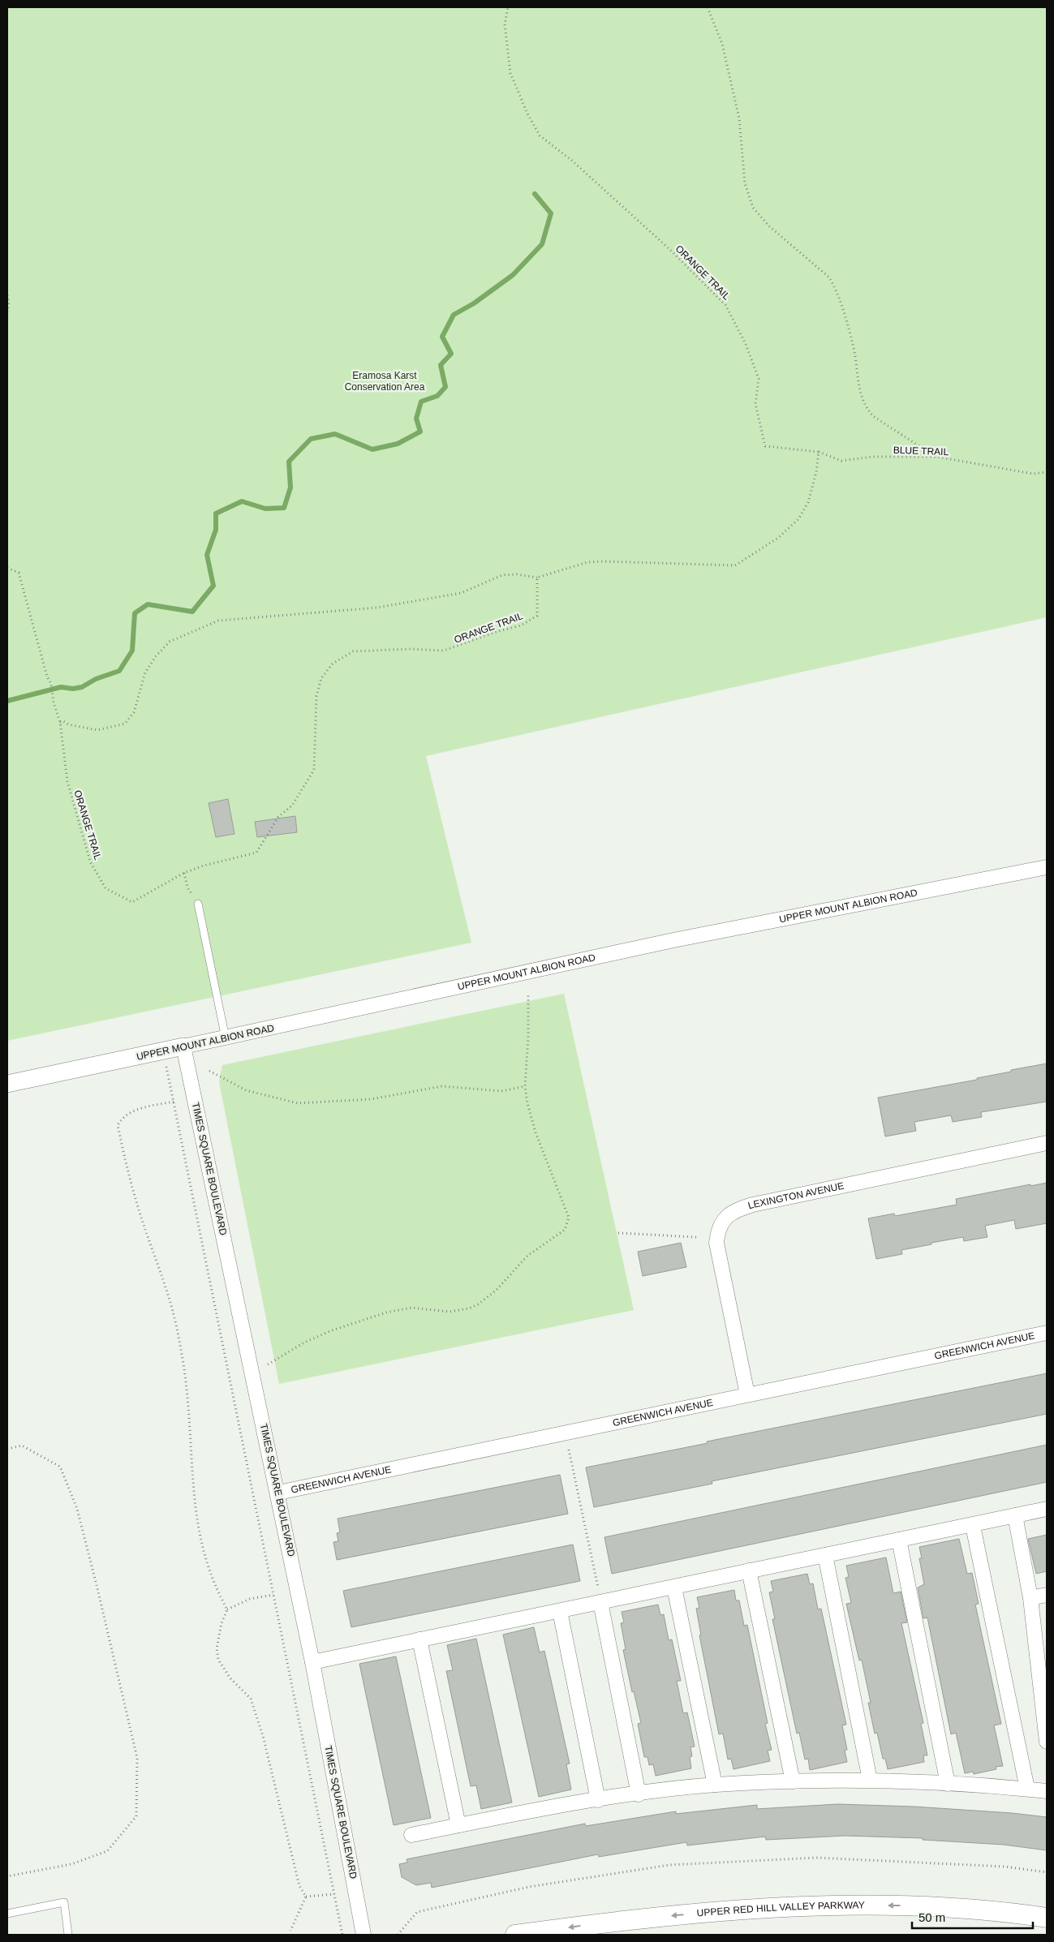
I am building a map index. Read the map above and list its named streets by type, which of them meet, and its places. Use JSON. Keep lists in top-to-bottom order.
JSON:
{
  "streets": {
    "main road": ["UPPER RED HILL VALLEY PARKWAY"],
    "street": [
      "UPPER MOUNT ALBION ROAD",
      "TIMES SQUARE BOULEVARD",
      "LEXINGTON AVENUE",
      "GREENWICH AVENUE"
    ],
    "path": ["ORANGE TRAIL", "BLUE TRAIL"]
  },
  "crossings": [
    ["ORANGE TRAIL", "BLUE TRAIL"],
    ["UPPER MOUNT ALBION ROAD", "TIMES SQUARE BOULEVARD"],
    ["TIMES SQUARE BOULEVARD", "GREENWICH AVENUE"],
    ["LEXINGTON AVENUE", "GREENWICH AVENUE"]
  ],
  "one_way": ["UPPER RED HILL VALLEY PARKWAY"],
  "parks": ["Eramosa Karst Conservation Area"],
  "scale_bar": "50 m"
}
